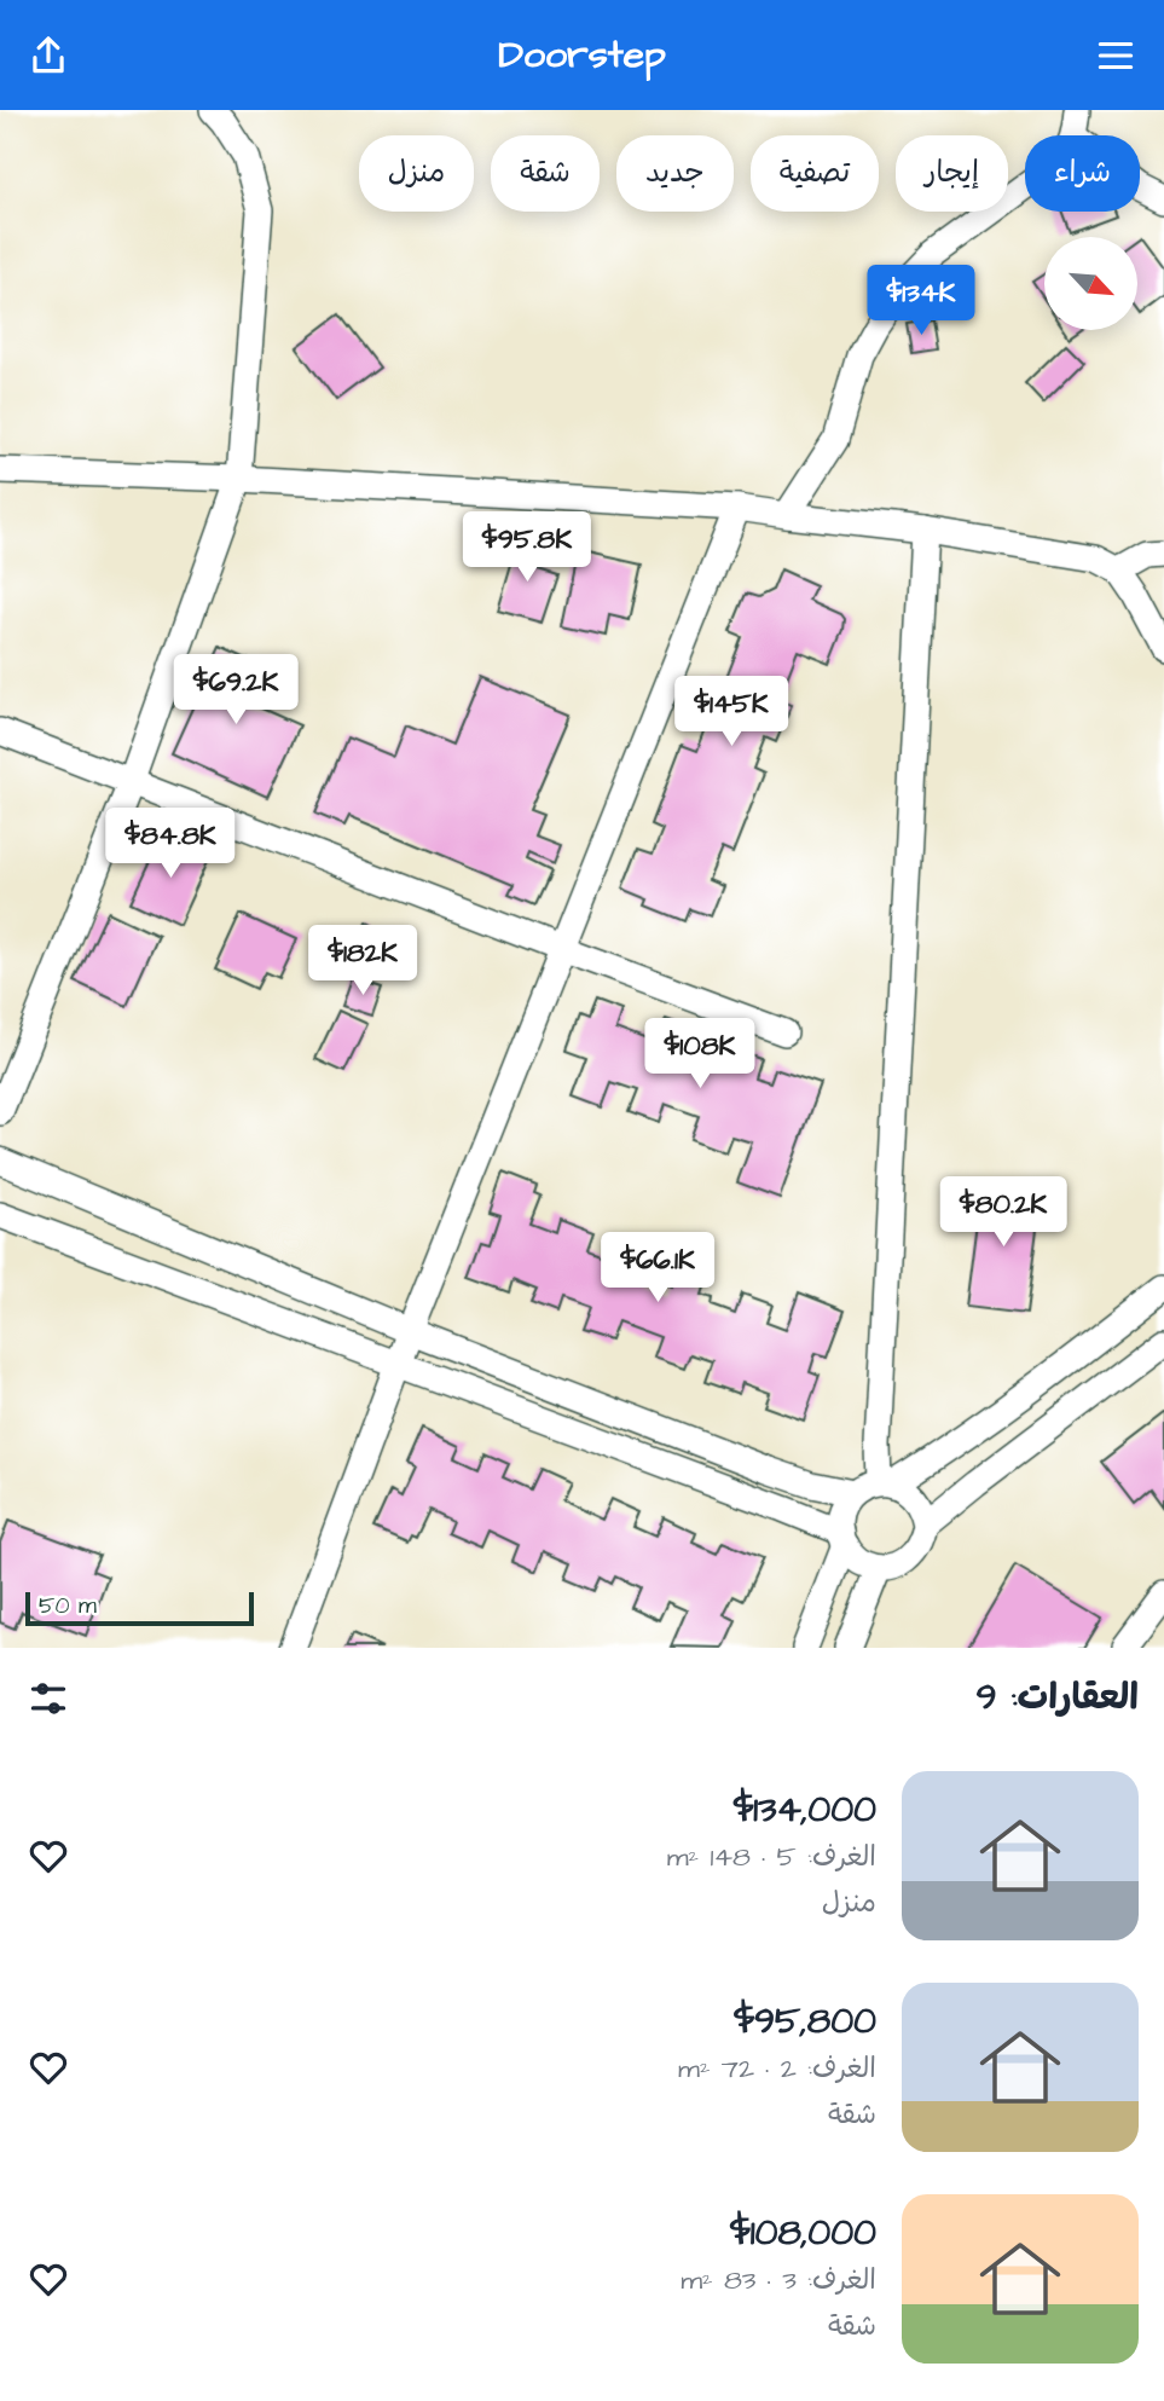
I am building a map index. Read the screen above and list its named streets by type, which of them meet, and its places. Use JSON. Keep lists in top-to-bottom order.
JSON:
{
  "scale_bar": "50 m",
  "north": "bottom right",
  "page": {
    "header": "Doorstep",
    "chip": [
      "شراء",
      "إيجار",
      "تصفية",
      "جديد",
      "شقة",
      "منزل"
    ],
    "price": [
      "$134K",
      "$95.8K",
      "$69.2K",
      "$145K",
      "$84.8K",
      "$182K",
      "$108K",
      "$80.2K",
      "$66.1K"
    ],
    "scale": "50 m",
    "heading": "العقارات: 9",
    "list": [
      {
        "name": "$134,000",
        "note": "الغرف: 5 · 148 m² · منزل"
      },
      {
        "name": "$95,800",
        "note": "الغرف: 2 · 72 m² · شقة"
      },
      {
        "name": "$108,000",
        "note": "الغرف: 3 · 83 m² · شقة"
      }
    ]
  }
}
